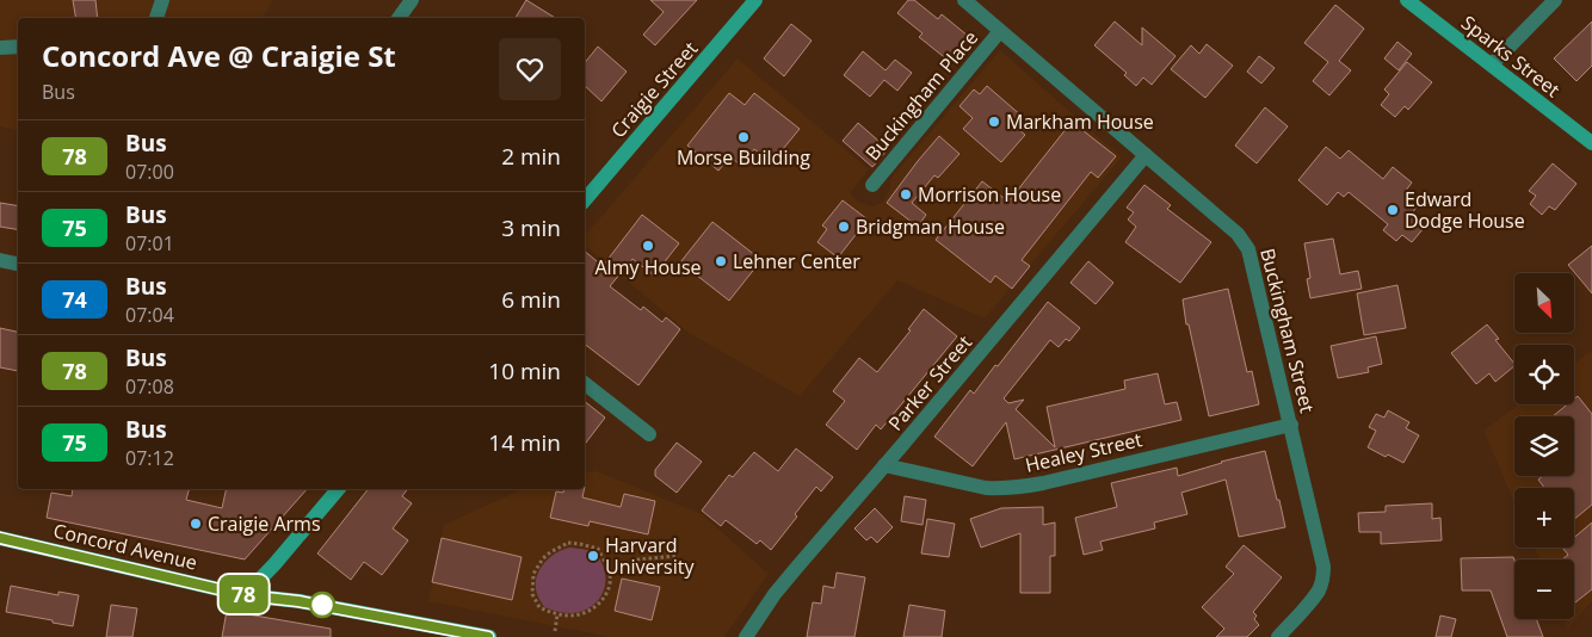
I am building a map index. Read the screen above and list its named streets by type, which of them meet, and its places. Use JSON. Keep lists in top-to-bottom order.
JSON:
{
  "streets": {
    "main road": ["Sparks Street", "Craigie Street", "Concord Avenue"],
    "street": [
      "Buckingham Place",
      "Buckingham Street",
      "Parker Street",
      "Healey Street"
    ]
  },
  "crossings": [
    ["Buckingham Place", "Buckingham Street"],
    ["Buckingham Street", "Parker Street"],
    ["Buckingham Street", "Healey Street"],
    ["Parker Street", "Healey Street"]
  ],
  "places": [
    "Markham House",
    "Morse Building",
    "Morrison House",
    "Edward Dodge House",
    "Bridgman House",
    "Almy House",
    "Lehner Center",
    "Craigie Arms",
    "Harvard University"
  ],
  "lines": ["bus line 78"],
  "north": "bottom right",
  "page": {
    "on_map": "78",
    "heading": ["Concord Ave @ Craigie St", "Bus"],
    "list": [
      {
        "mark": "78",
        "name": "Bus",
        "note": "07:00",
        "value": "2 min"
      },
      {
        "mark": "75",
        "name": "Bus",
        "note": "07:01",
        "value": "3 min"
      },
      {
        "mark": "74",
        "name": "Bus",
        "note": "07:04",
        "value": "6 min"
      },
      {
        "mark": "78",
        "name": "Bus",
        "note": "07:08",
        "value": "10 min"
      },
      {
        "mark": "75",
        "name": "Bus",
        "note": "07:12",
        "value": "14 min"
      }
    ],
    "map_buttons": ["+", "−"]
  }
}
